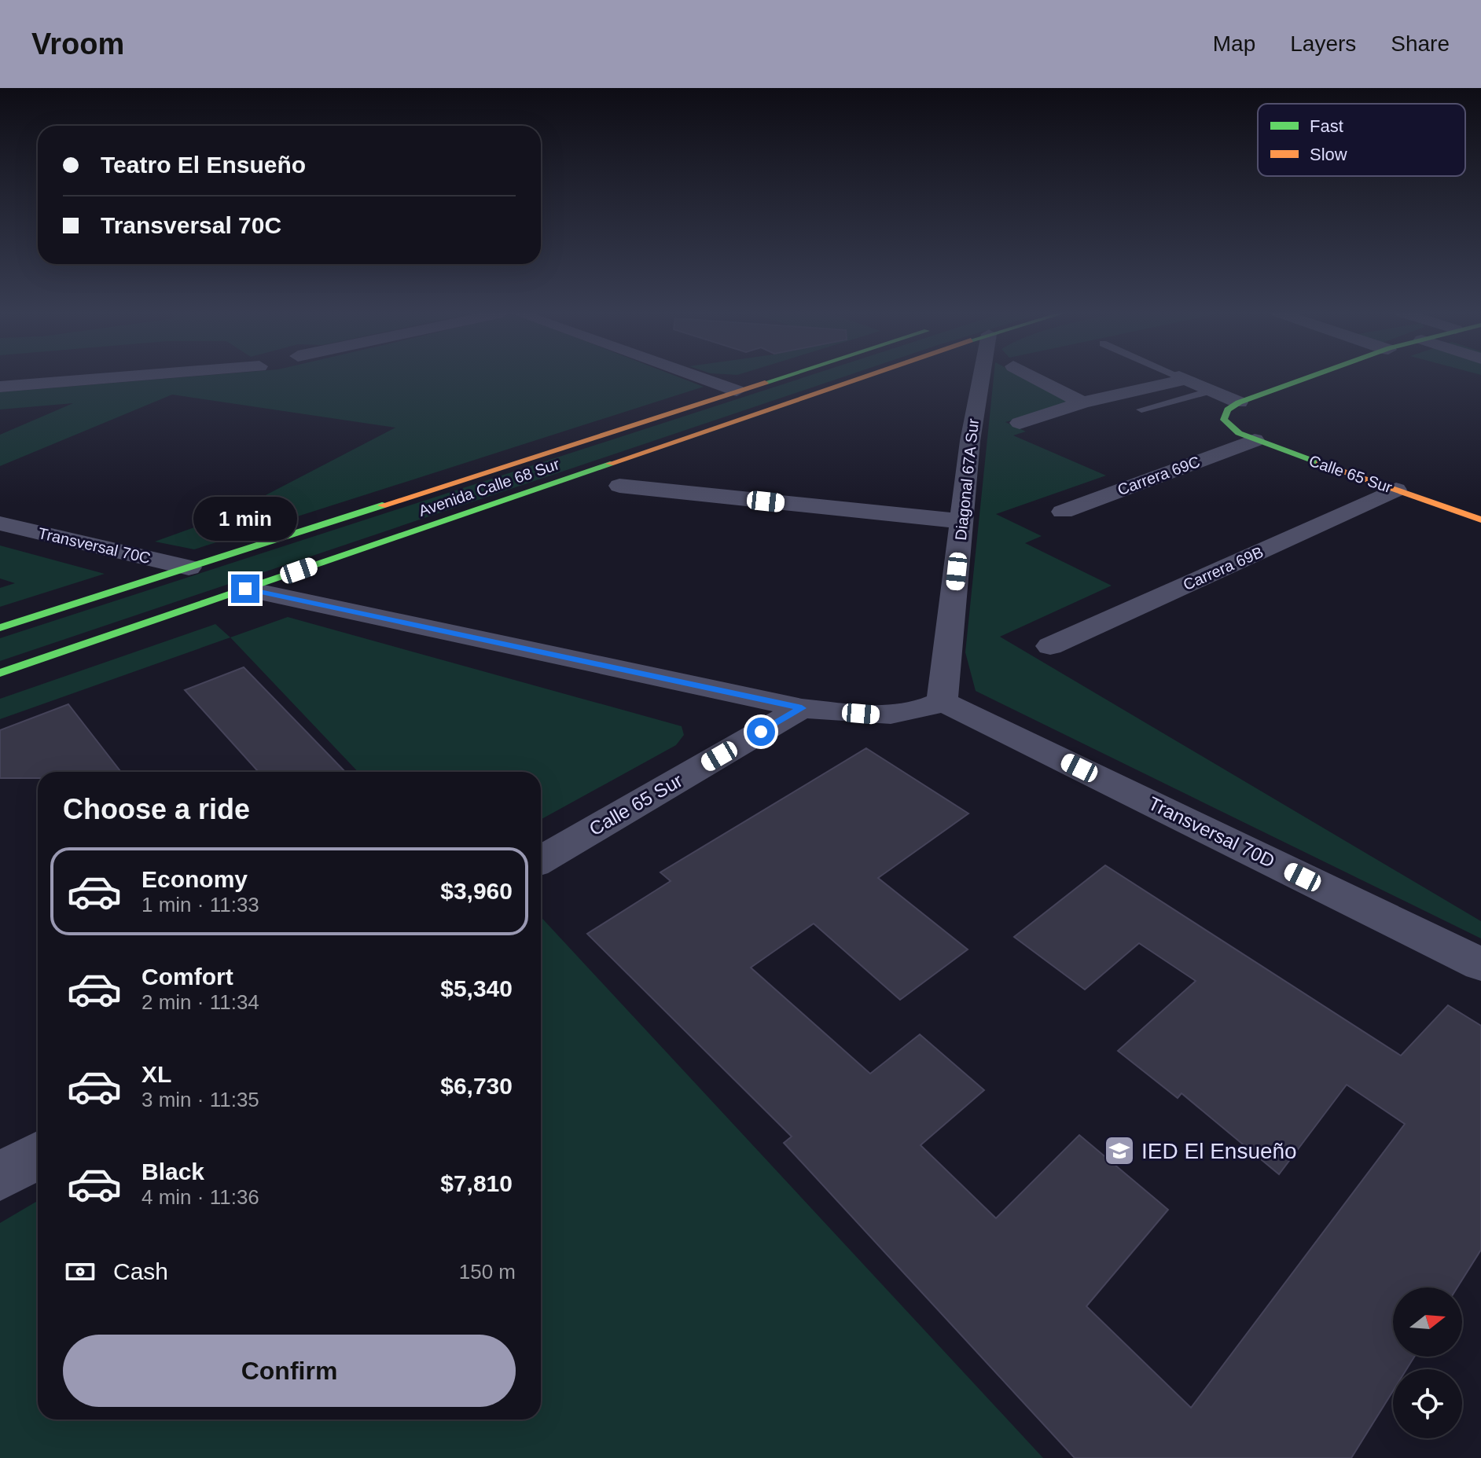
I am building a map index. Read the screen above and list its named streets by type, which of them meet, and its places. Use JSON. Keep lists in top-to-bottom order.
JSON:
{
  "streets": {
    "main road": ["Calle 65 Sur", "Avenida Calle 68 Sur"],
    "street": [
      "Carrera 69C",
      "Diagonal 67A Sur",
      "Transversal 70C",
      "Carrera 69B",
      "Transversal 70D"
    ]
  },
  "crossings": [
    ["Calle 65 Sur", "Carrera 69C"],
    ["Calle 65 Sur", "Carrera 69B"],
    ["Diagonal 67A Sur", "Transversal 70D"],
    ["Avenida Calle 68 Sur", "Transversal 70C"]
  ],
  "places": {
    "school or university": ["IED El Ensueño"]
  },
  "legend": ["Fast", "Slow"],
  "north": "right",
  "page": {
    "header": "Vroom",
    "nav": ["Map", "Layers", "Share"],
    "banner": ["Teatro El Ensueño", "Transversal 70C"],
    "bubble": "1 min",
    "heading": "Choose a ride",
    "list": [
      {
        "name": "Economy",
        "note": "1 min · 11:33",
        "value": "$3,960"
      },
      {
        "name": "Comfort",
        "note": "2 min · 11:34",
        "value": "$5,340"
      },
      {
        "name": "XL",
        "note": "3 min · 11:35",
        "value": "$6,730"
      },
      {
        "name": "Black",
        "note": "4 min · 11:36",
        "value": "$7,810"
      }
    ],
    "pay": ["Cash", "150 m"],
    "buttons": "Confirm"
  }
}
